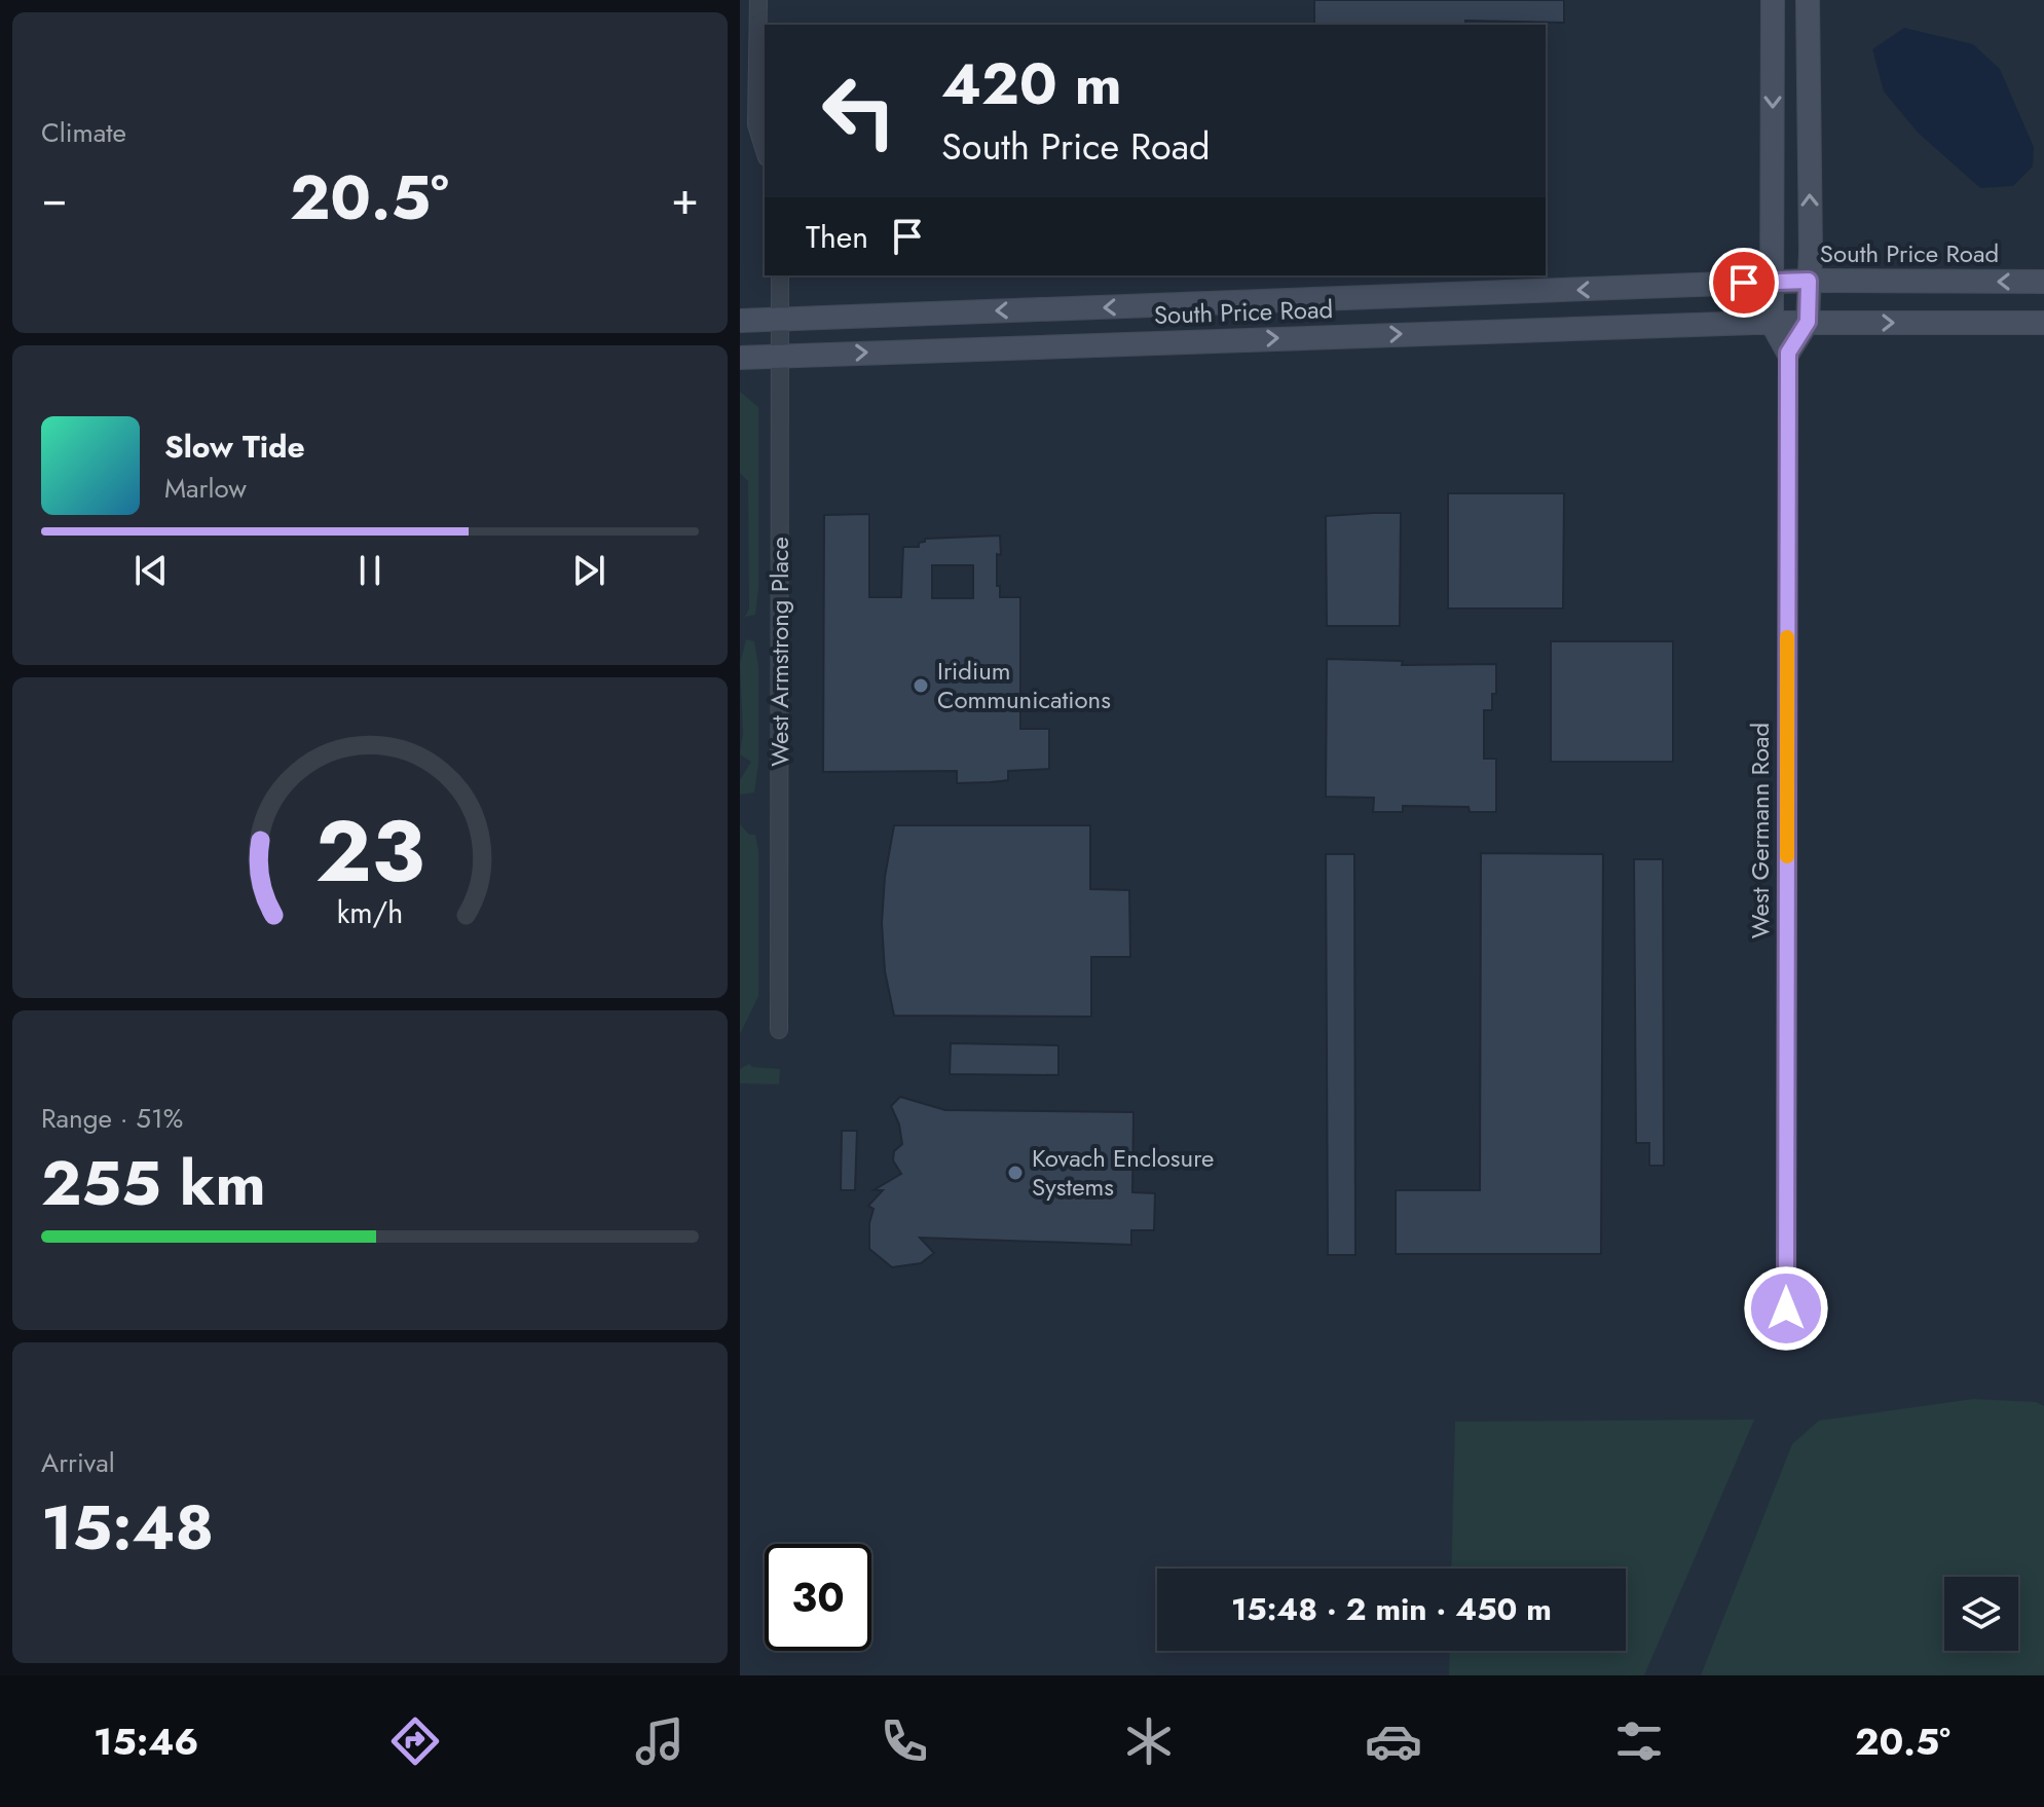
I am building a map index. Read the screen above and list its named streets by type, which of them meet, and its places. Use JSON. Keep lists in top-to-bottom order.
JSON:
{
  "streets": {
    "main road": ["South Price Road", "West Germann Road"],
    "street": ["West Armstrong Place"]
  },
  "crossings": [
    ["South Price Road", "West Armstrong Place"],
    ["South Price Road", "West Germann Road"]
  ],
  "places": ["Iridium Communications", "Kovach Enclosure Systems"],
  "page": {
    "tile": [
      "Climate",
      ["Range · 51%", "255 km"],
      ["Arrival", "15:48"]
    ],
    "turn": ["420 m", "South Price Road"],
    "heat": ["−", "20.5°", "+"],
    "then": "Then",
    "song": ["Slow Tide", "Marlow"],
    "limit": "30",
    "trip": "15:48 · 2 min · 450 m",
    "tabs": ["15:46", "20.5°"],
    "gauge": ["23", "km/h"]
  }
}
